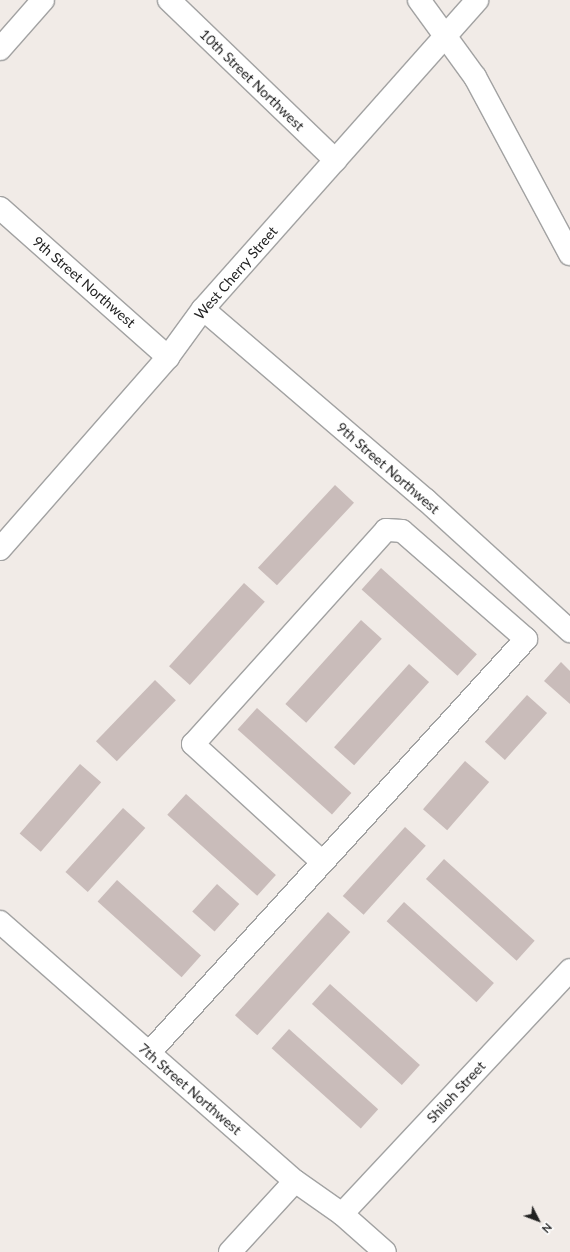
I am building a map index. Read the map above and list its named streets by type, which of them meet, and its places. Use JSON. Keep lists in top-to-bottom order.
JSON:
{
  "streets": {
    "street": [
      "10th Street Northwest",
      "West Cherry Street",
      "9th Street Northwest",
      "7th Street Northwest",
      "Shiloh Street"
    ]
  },
  "crossings": [
    ["10th Street Northwest", "West Cherry Street"],
    ["West Cherry Street", "9th Street Northwest"],
    ["7th Street Northwest", "Shiloh Street"]
  ],
  "north": "bottom right"
}
